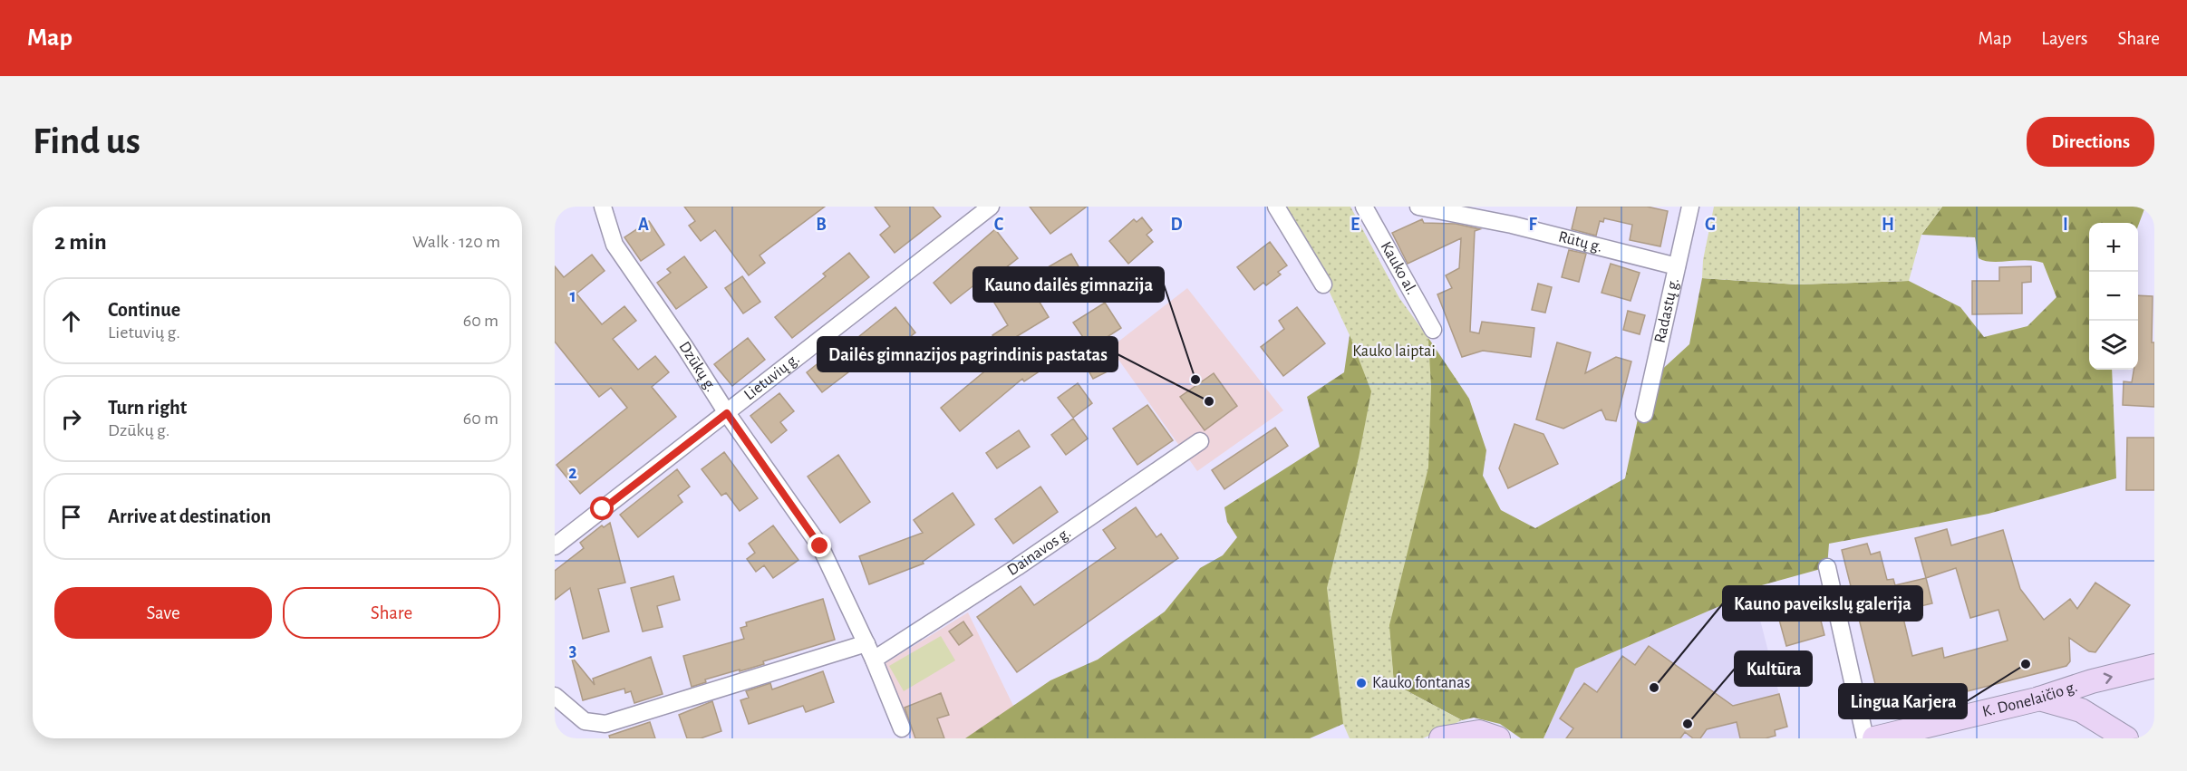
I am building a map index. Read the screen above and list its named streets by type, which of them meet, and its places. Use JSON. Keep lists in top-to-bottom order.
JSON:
{
  "streets": {
    "street": [
      "Rūtų g.",
      "Kauko al.",
      "Radastų g.",
      "Dzūkų g.",
      "Lietuvių g.",
      "Dainavos g.",
      "K. Donelaičio g."
    ]
  },
  "crossings": [
    ["Rūtų g.", "Radastų g."],
    ["Dzūkų g.", "Lietuvių g."],
    ["Dzūkų g.", "Dainavos g."]
  ],
  "one_way": ["K. Donelaičio g."],
  "parks": ["Kauko laiptai"],
  "places": [
    "Kauno dailės gimnazija",
    "Dailės gimnazijos pagrindinis pastatas",
    "Lingua Karjera",
    "Kauko fontanas",
    "Kauno paveikslų galerija",
    "Kultūra"
  ],
  "page": {
    "header": "Map",
    "nav": ["Map", "Layers", "Share"],
    "buttons": [
      "Directions",
      ["Save", "Share"]
    ],
    "title": "Find us",
    "heading": ["2 min", "Walk · 120 m"],
    "map_buttons": ["+", "−"],
    "list": [
      ["Continue", "Lietuvių g.", "60 m"],
      ["Turn right", "Dzūkų g.", "60 m"],
      "Arrive at destination"
    ]
  },
  "grid": {
    "columns": [
      "A",
      "B",
      "C",
      "D",
      "E",
      "F",
      "G",
      "H",
      "I"
    ],
    "rows": ["1", "2", "3"]
  }
}
